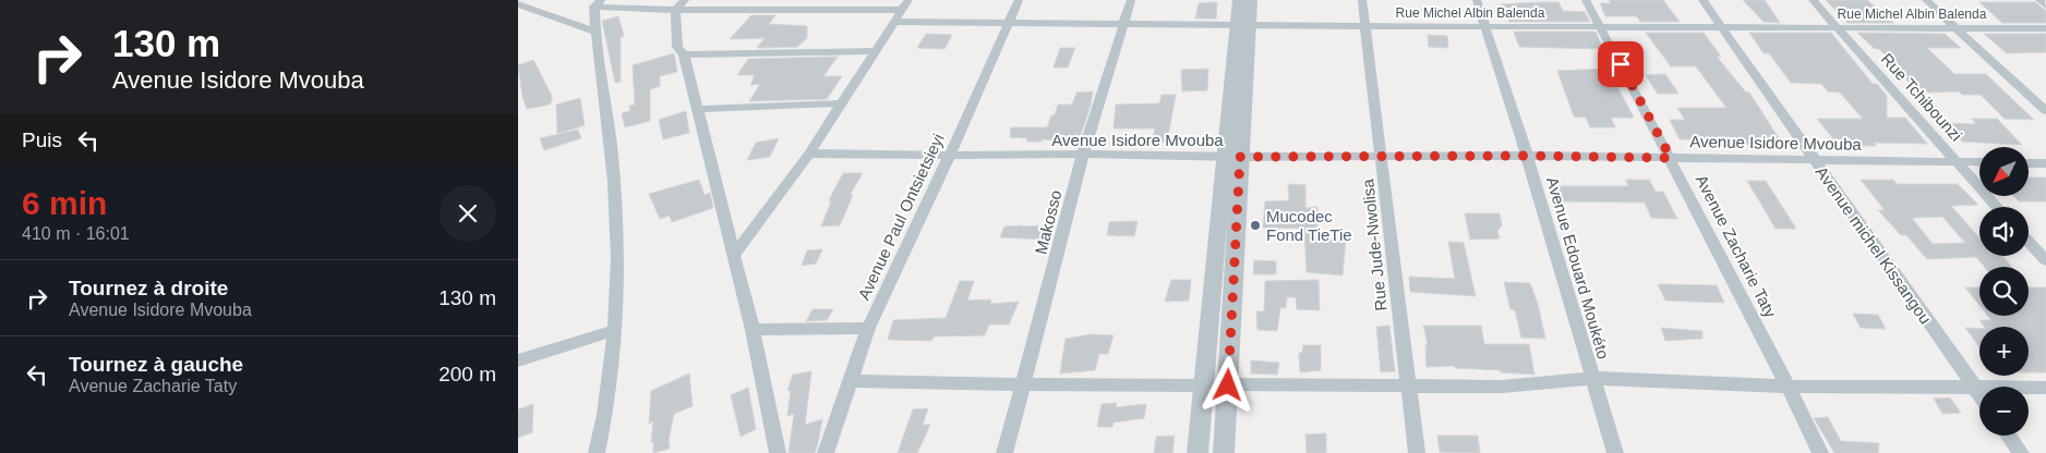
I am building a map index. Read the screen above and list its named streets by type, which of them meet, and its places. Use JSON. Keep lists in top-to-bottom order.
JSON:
{
  "streets": {
    "street": [
      "Rue Michel Albin Balenda",
      "Rue Tchibounzi",
      "Avenue Isidore Mvouba",
      "Avenue Paul Ontsietsieyi",
      "Makosso",
      "Rue Jude-Nwolisa",
      "Avenue michel Kissangou",
      "Avenue Zacharie Taty",
      "Avenue Edouard Moukéto"
    ]
  },
  "crossings": [
    ["Rue Michel Albin Balenda", "Rue Tchibounzi"],
    ["Rue Michel Albin Balenda", "Avenue Paul Ontsietsieyi"],
    ["Rue Michel Albin Balenda", "Makosso"],
    ["Rue Michel Albin Balenda", "Rue Jude-Nwolisa"],
    ["Rue Michel Albin Balenda", "Avenue michel Kissangou"],
    ["Rue Michel Albin Balenda", "Avenue Zacharie Taty"],
    ["Rue Michel Albin Balenda", "Avenue Edouard Moukéto"],
    ["Rue Tchibounzi", "Avenue Isidore Mvouba"],
    ["Avenue Isidore Mvouba", "Avenue Paul Ontsietsieyi"],
    ["Avenue Isidore Mvouba", "Makosso"],
    ["Avenue Isidore Mvouba", "Rue Jude-Nwolisa"],
    ["Avenue Isidore Mvouba", "Avenue michel Kissangou"],
    ["Avenue Isidore Mvouba", "Avenue Zacharie Taty"],
    ["Avenue Isidore Mvouba", "Avenue Edouard Moukéto"]
  ],
  "places": ["Mucodec Fond TieTie"],
  "north": "bottom left",
  "page": {
    "turn": ["130 m", "Avenue Isidore Mvouba"],
    "then": "Puis",
    "map_buttons": ["+", "−"],
    "heading": ["6 min", "410 m · 16:01"],
    "list": [
      {
        "name": "Tournez à droite",
        "note": "Avenue Isidore Mvouba",
        "value": "130 m"
      },
      {
        "name": "Tournez à gauche",
        "note": "Avenue Zacharie Taty",
        "value": "200 m"
      }
    ]
  }
}
